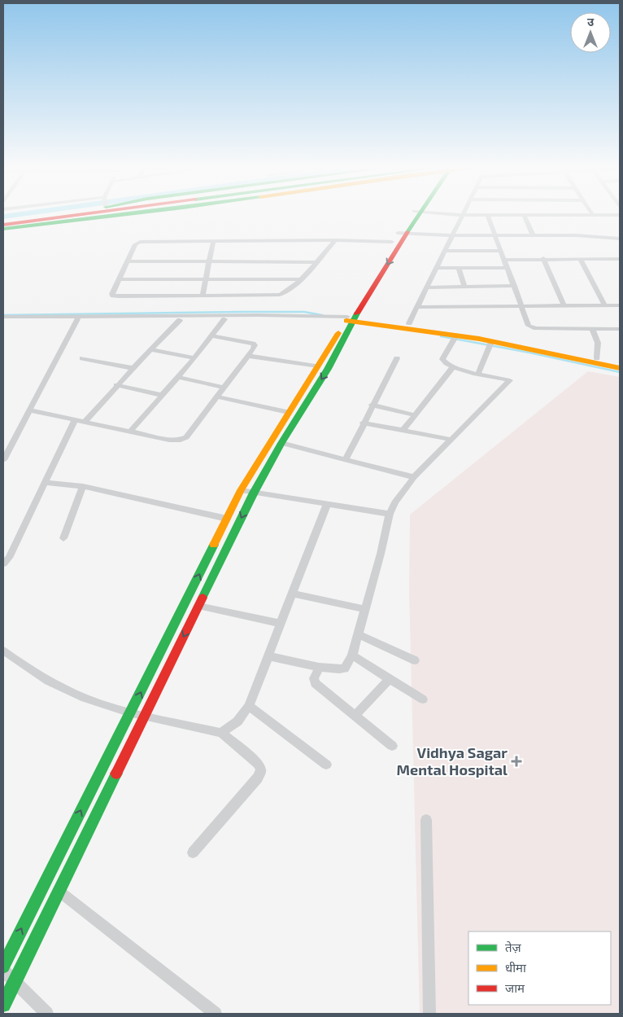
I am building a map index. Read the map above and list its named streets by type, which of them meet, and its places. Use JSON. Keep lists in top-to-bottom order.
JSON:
{
  "places": {
    "health": ["Vidhya Sagar Mental Hospital"]
  },
  "legend": ["तेज़", "धीमा", "जाम"],
  "north": "top"
}
